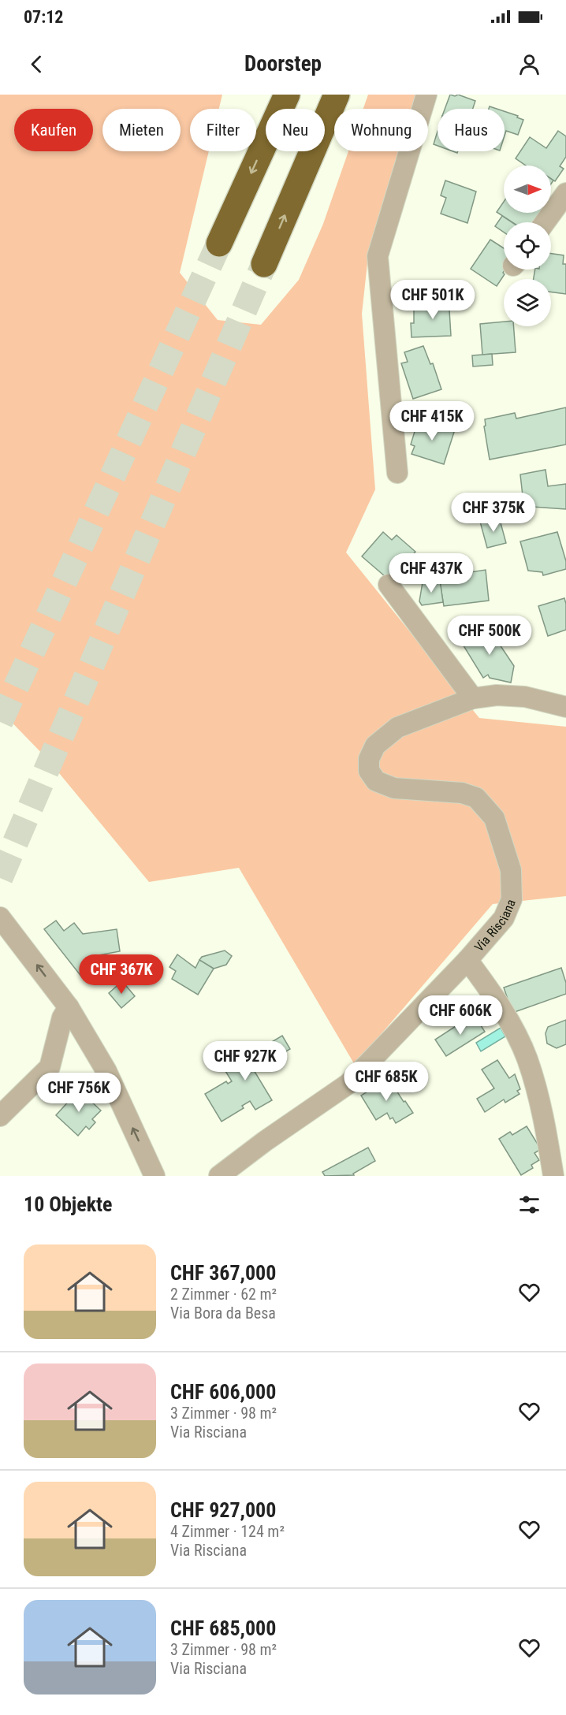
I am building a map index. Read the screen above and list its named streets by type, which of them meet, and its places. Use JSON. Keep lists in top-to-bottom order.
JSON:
{
  "streets": {
    "street": ["Via Risciana"]
  },
  "north": "right",
  "page": {
    "status": "07:12",
    "header": "Doorstep",
    "chip": [
      "Kaufen",
      "Mieten",
      "Filter",
      "Neu",
      "Wohnung",
      "Haus"
    ],
    "price": [
      "CHF 501K",
      "CHF 415K",
      "CHF 375K",
      "CHF 437K",
      "CHF 500K",
      "CHF 367K",
      "CHF 606K",
      "CHF 927K",
      "CHF 685K",
      "CHF 756K"
    ],
    "heading": "10 Objekte",
    "list": [
      {
        "name": "CHF 367,000",
        "note": "2 Zimmer · 62 m² · Via Bora da Besa"
      },
      {
        "name": "CHF 606,000",
        "note": "3 Zimmer · 98 m² · Via Risciana"
      },
      {
        "name": "CHF 927,000",
        "note": "4 Zimmer · 124 m² · Via Risciana"
      },
      {
        "name": "CHF 685,000",
        "note": "3 Zimmer · 98 m² · Via Risciana"
      }
    ]
  }
}
